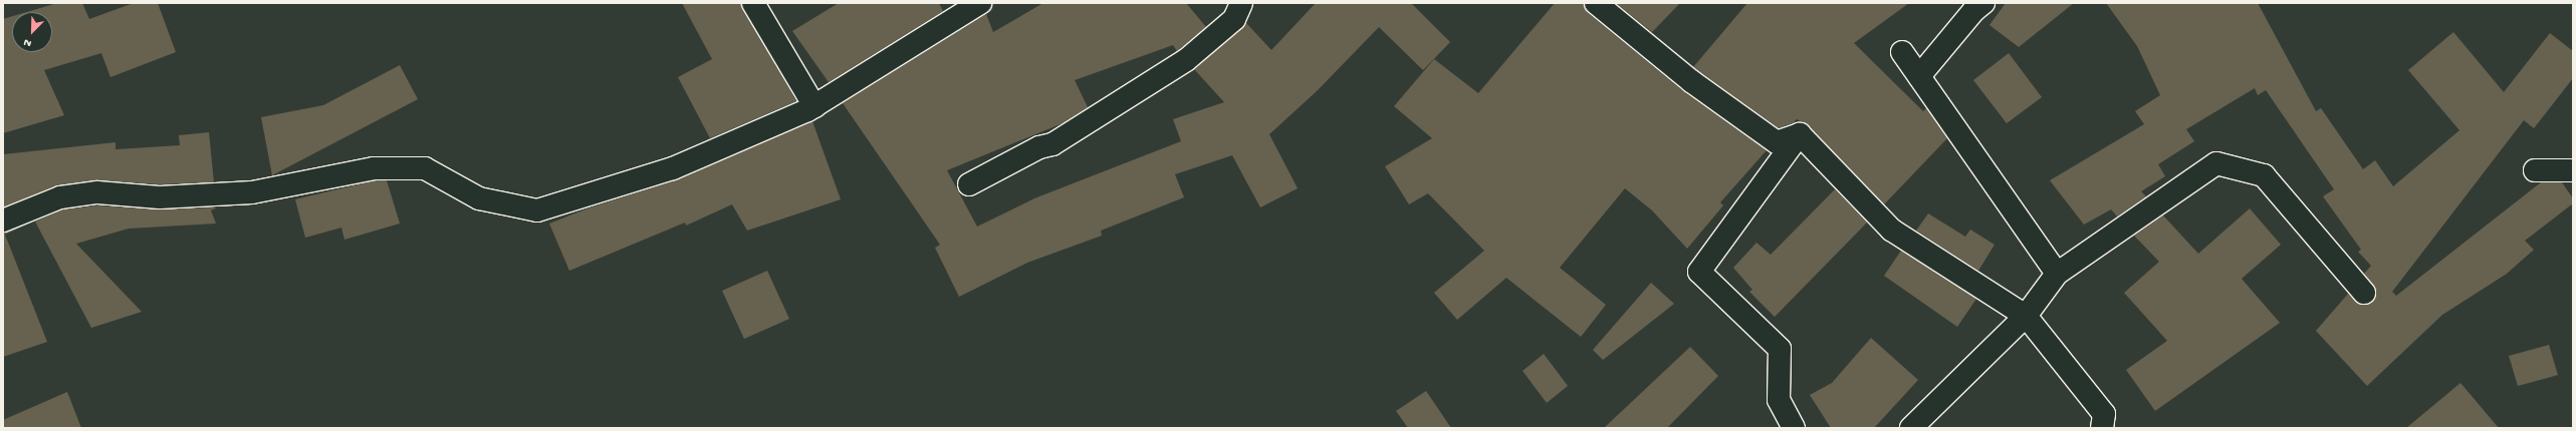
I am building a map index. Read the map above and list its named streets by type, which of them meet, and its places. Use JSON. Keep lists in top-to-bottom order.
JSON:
{
  "north": "bottom left"
}
